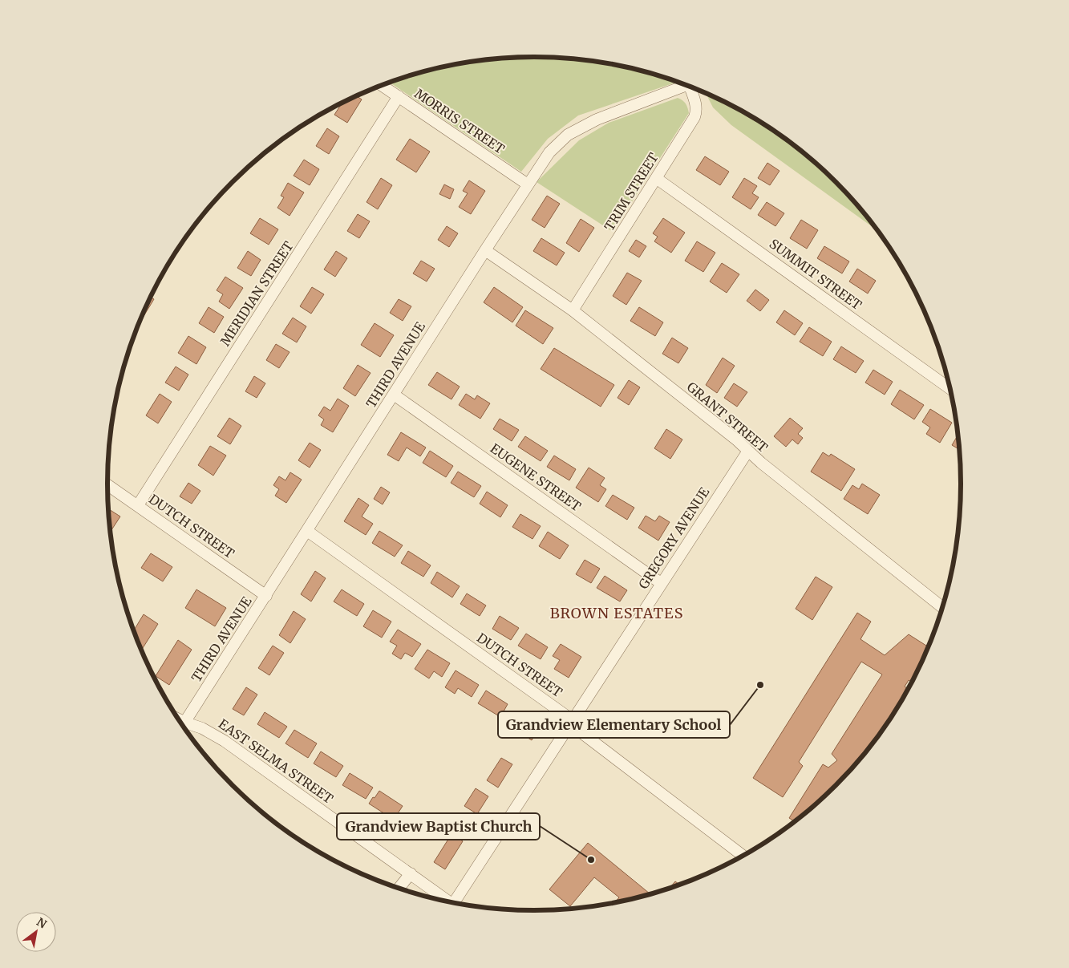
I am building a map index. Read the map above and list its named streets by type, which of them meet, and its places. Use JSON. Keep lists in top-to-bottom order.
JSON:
{
  "streets": {
    "street": [
      "MORRIS STREET",
      "TRIM STREET",
      "SUMMIT STREET",
      "MERIDIAN STREET",
      "THIRD AVENUE",
      "GRANT STREET",
      "EUGENE STREET",
      "DUTCH STREET",
      "GREGORY AVENUE",
      "EAST SELMA STREET"
    ]
  },
  "crossings": [
    ["MORRIS STREET", "MERIDIAN STREET"],
    ["MORRIS STREET", "THIRD AVENUE"],
    ["TRIM STREET", "SUMMIT STREET"],
    ["TRIM STREET", "GRANT STREET"],
    ["MERIDIAN STREET", "DUTCH STREET"],
    ["THIRD AVENUE", "GRANT STREET"],
    ["THIRD AVENUE", "EUGENE STREET"],
    ["THIRD AVENUE", "DUTCH STREET"],
    ["GRANT STREET", "GREGORY AVENUE"],
    ["EUGENE STREET", "GREGORY AVENUE"],
    ["DUTCH STREET", "GREGORY AVENUE"]
  ],
  "districts": ["BROWN ESTATES"],
  "places": ["Grandview Elementary School", "Grandview Baptist Church"],
  "north": "top right"
}
